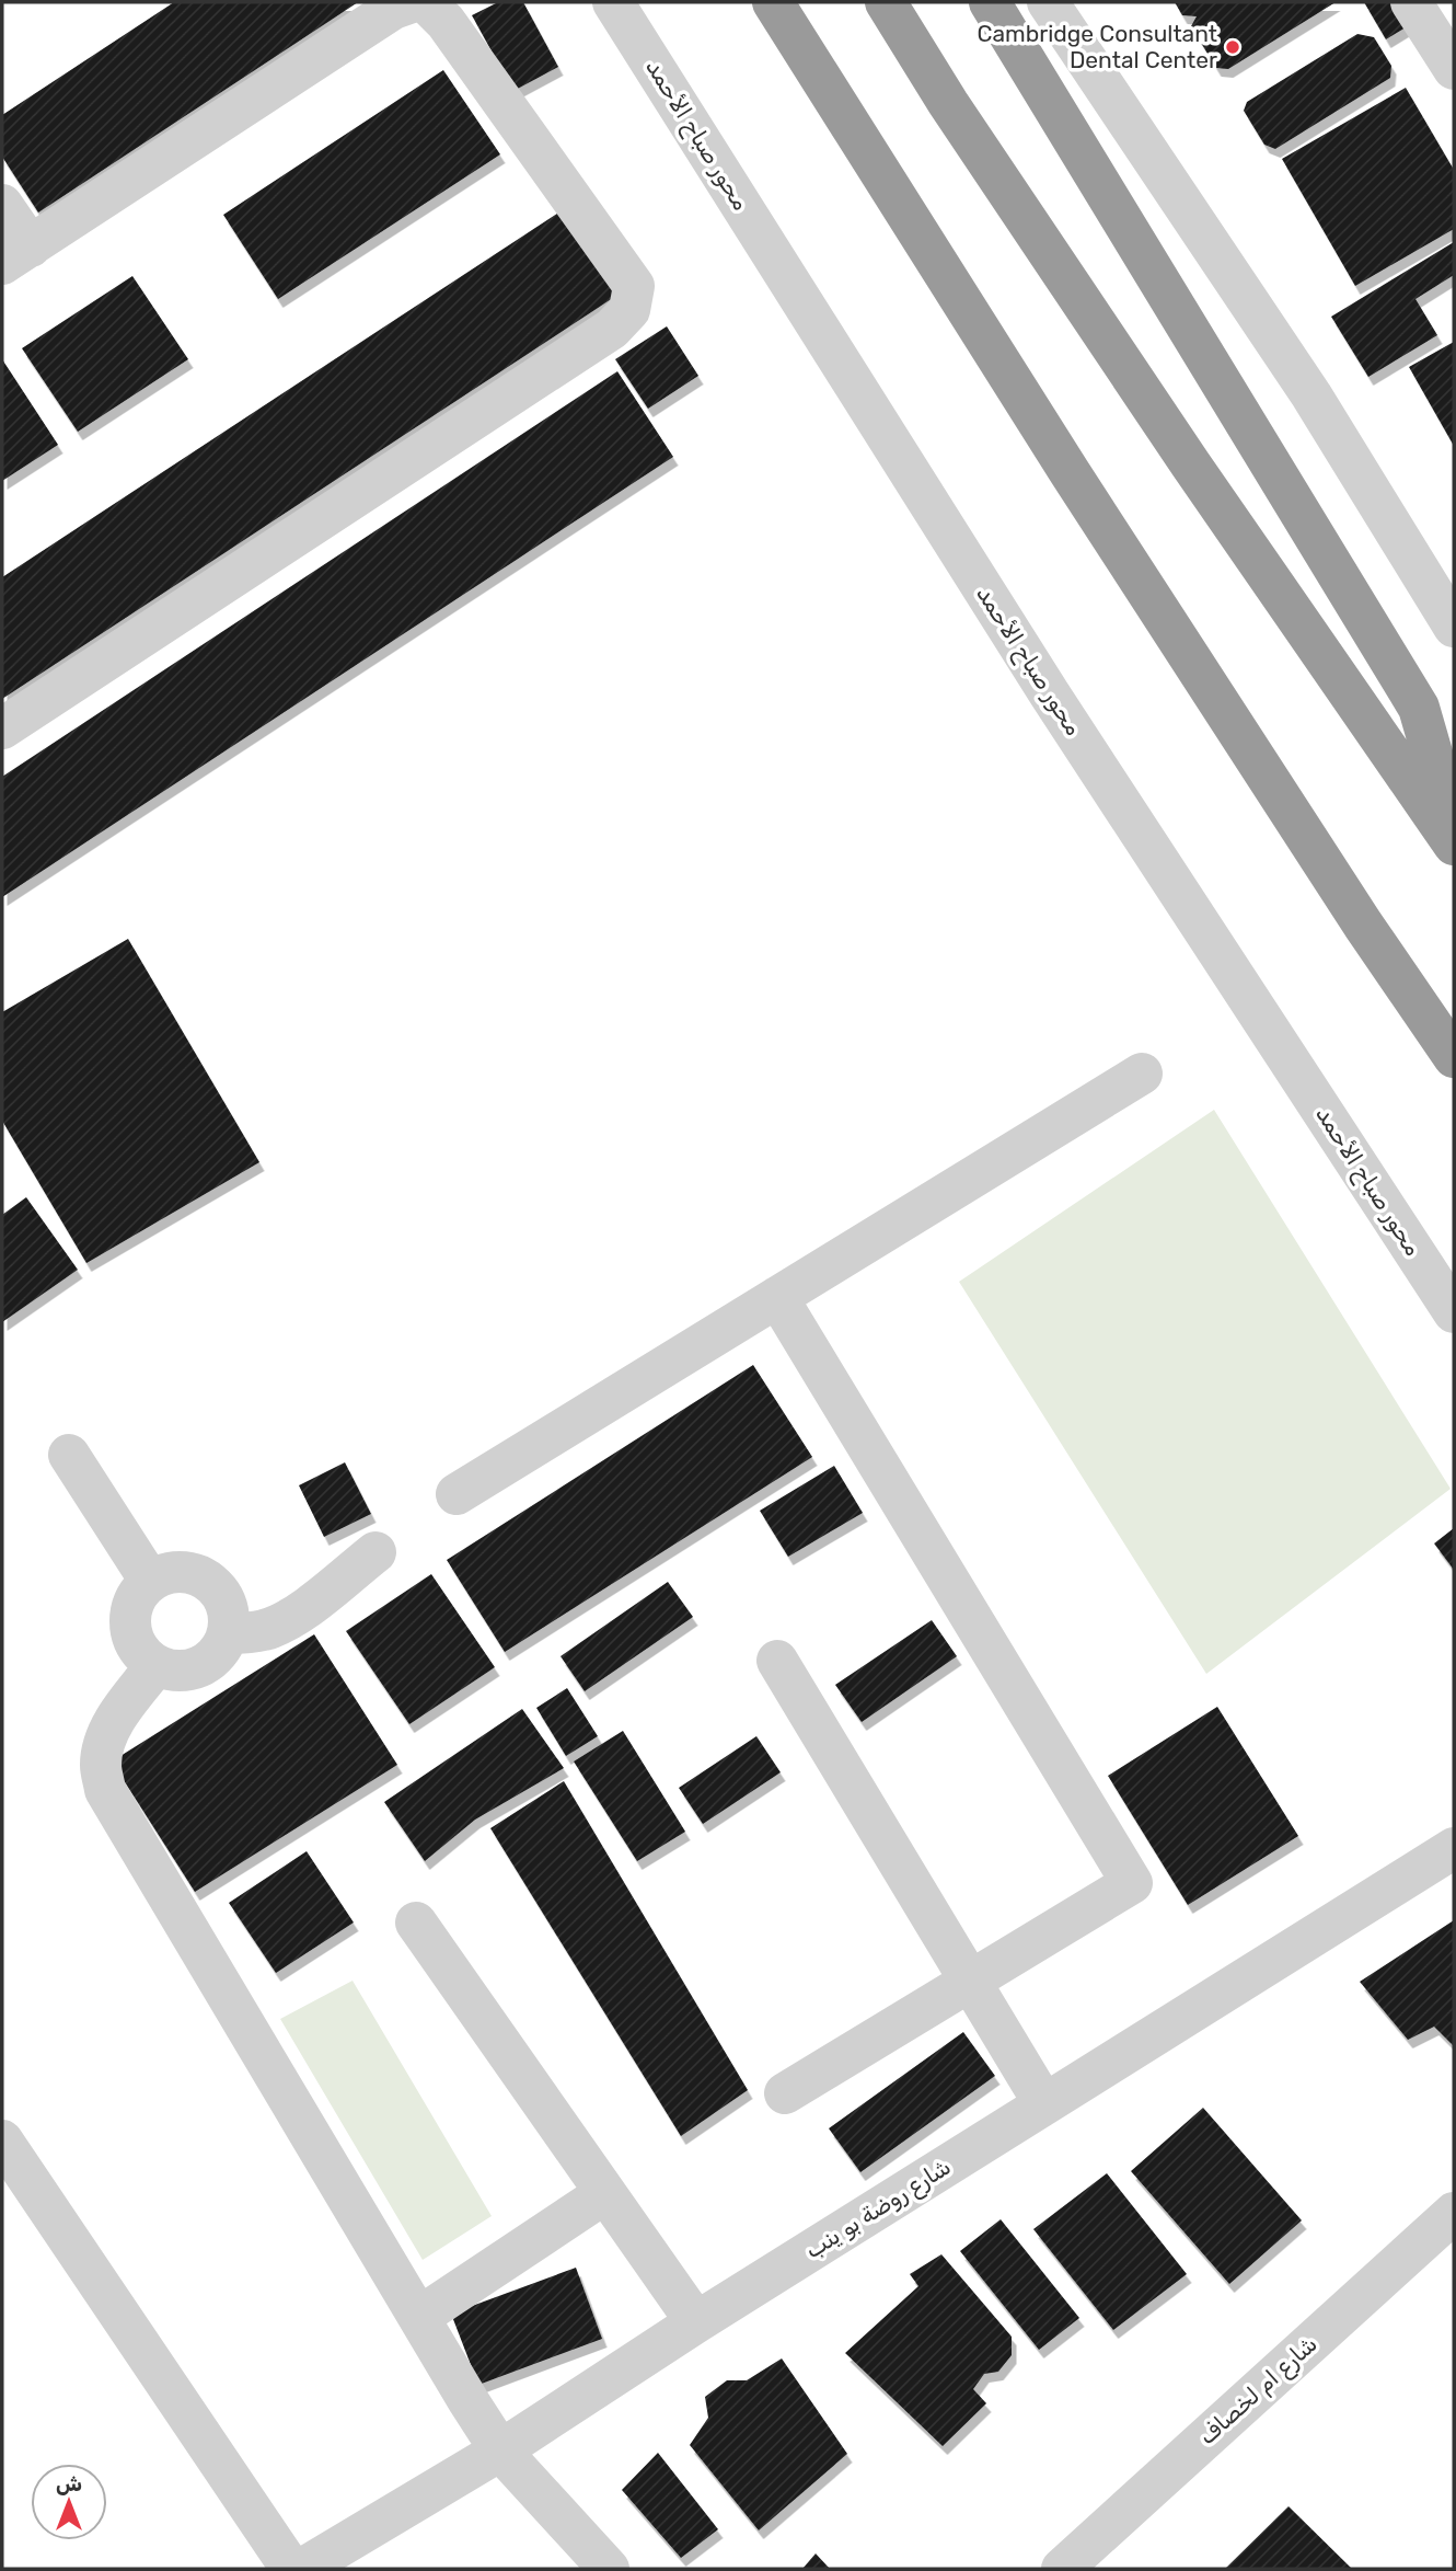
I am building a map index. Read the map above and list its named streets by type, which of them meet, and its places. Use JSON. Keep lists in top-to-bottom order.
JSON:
{
  "streets": {
    "street": ["محور صباح الأحمد", "شارع روضة بو ينب", "شارع ام لخصاف"]
  },
  "places": ["Cambridge Consultant Dental Center"],
  "north": "top"
}
